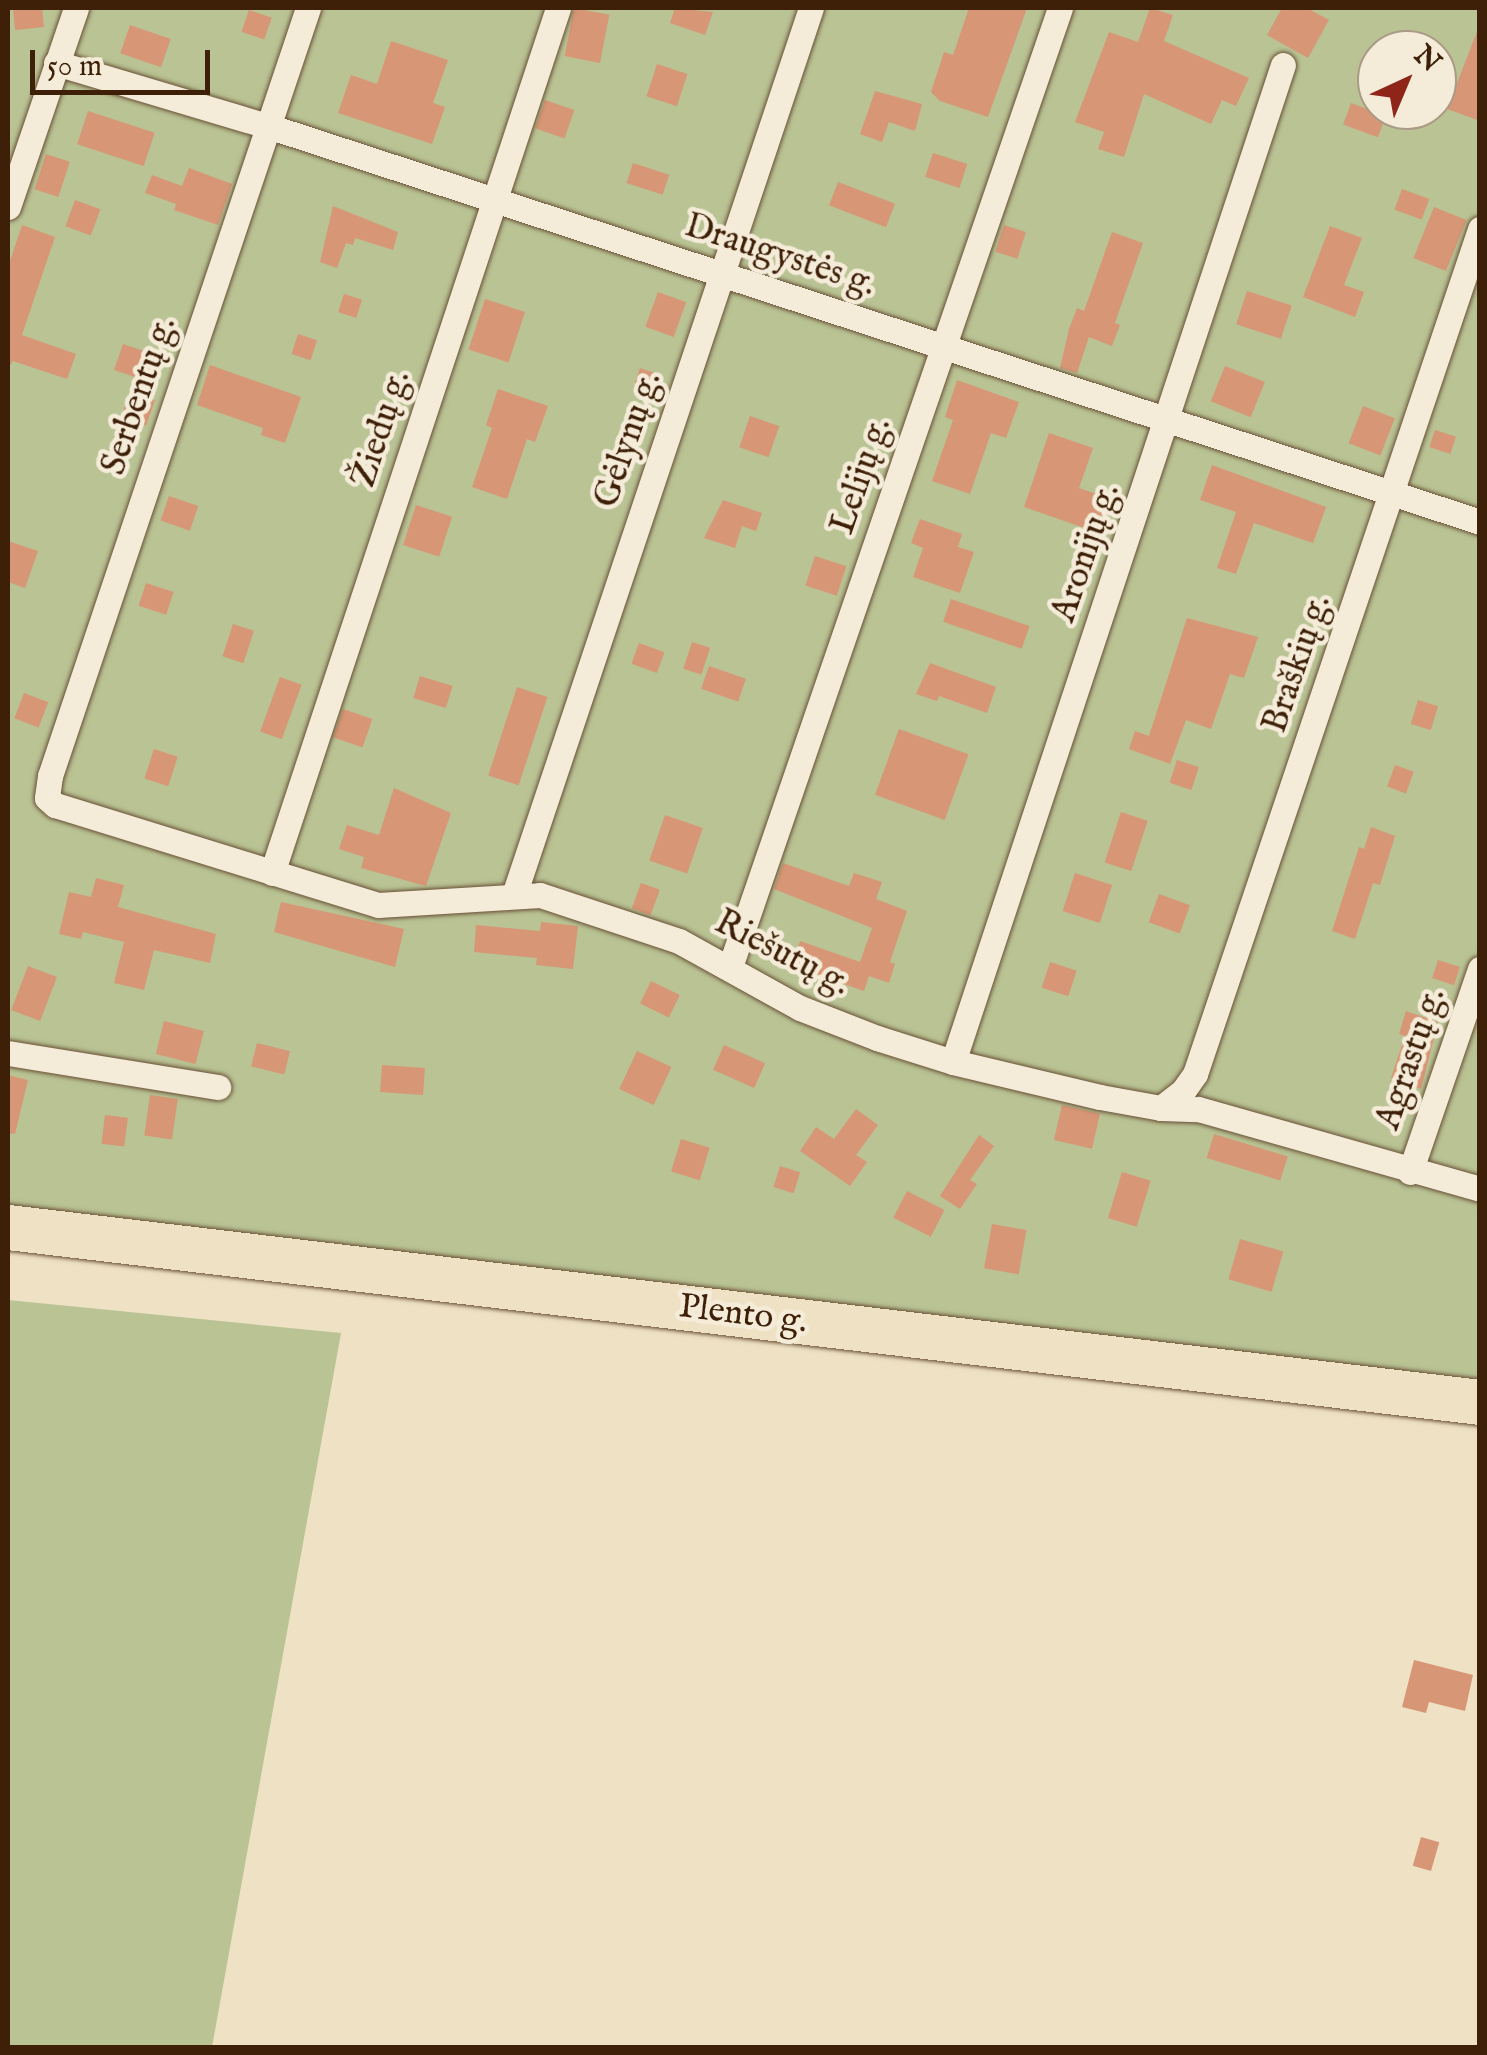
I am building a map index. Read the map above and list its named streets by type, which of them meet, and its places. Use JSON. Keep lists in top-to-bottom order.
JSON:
{
  "streets": {
    "highway": ["Plento g."],
    "street": [
      "Draugystės g.",
      "Serbentų g.",
      "Žiedų g.",
      "Gėlynų g.",
      "Lelijų g.",
      "Aronijų g.",
      "Braškių g.",
      "Riešutų g.",
      "Agrastų g."
    ]
  },
  "crossings": [
    ["Draugystės g.", "Serbentų g."],
    ["Draugystės g.", "Žiedų g."],
    ["Draugystės g.", "Gėlynų g."],
    ["Draugystės g.", "Lelijų g."],
    ["Draugystės g.", "Aronijų g."],
    ["Draugystės g.", "Braškių g."],
    ["Serbentų g.", "Riešutų g."],
    ["Žiedų g.", "Riešutų g."],
    ["Gėlynų g.", "Riešutų g."],
    ["Lelijų g.", "Riešutų g."],
    ["Aronijų g.", "Riešutų g."],
    ["Braškių g.", "Riešutų g."],
    ["Riešutų g.", "Agrastų g."]
  ],
  "scale_bar": "50 m",
  "north": "top right"
}
